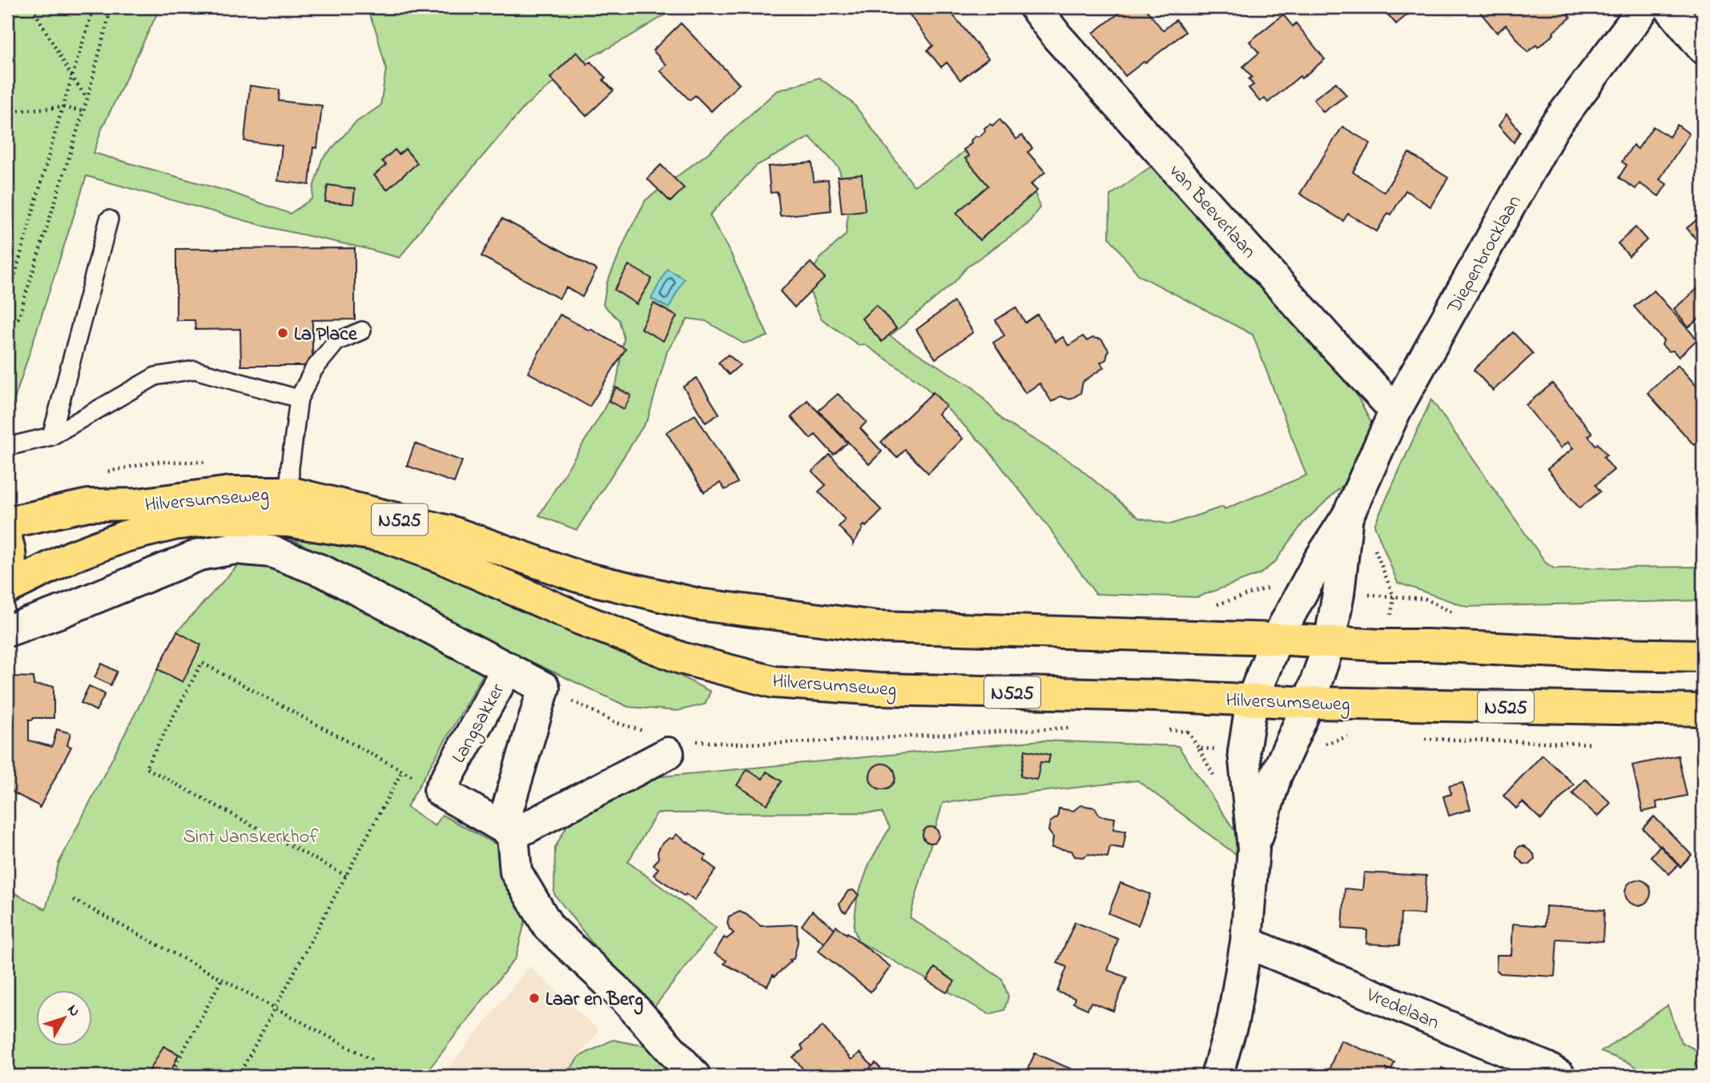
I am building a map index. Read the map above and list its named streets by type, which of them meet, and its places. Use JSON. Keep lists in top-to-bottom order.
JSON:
{
  "streets": {
    "main road": ["Hilversumseweg", "N525"],
    "street": [
      "van Beeverlaan",
      "Diepenbrocklaan",
      "Langsakker",
      "Vredelaan"
    ]
  },
  "crossings": [
    ["van Beeverlaan", "Diepenbrocklaan"],
    ["Diepenbrocklaan", "Hilversumseweg"]
  ],
  "parks": ["Sint Janskerkhof"],
  "places": ["La Place", "Laar en Berg"],
  "north": "top right"
}
